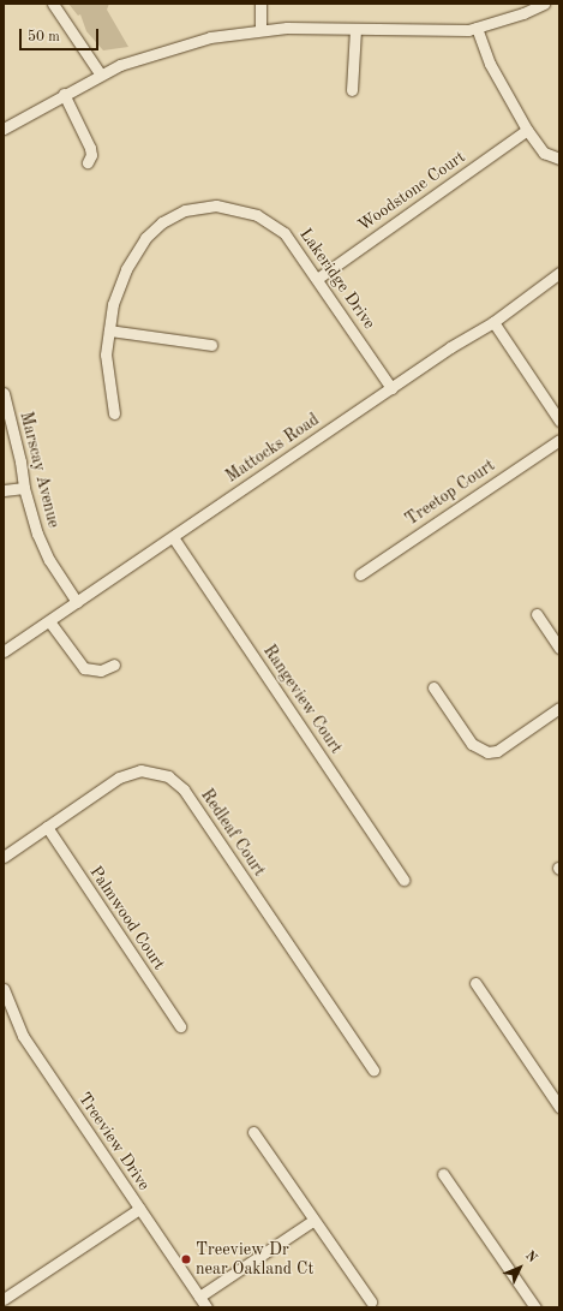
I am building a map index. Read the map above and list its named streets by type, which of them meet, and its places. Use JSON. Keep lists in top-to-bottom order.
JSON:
{
  "streets": {
    "street": [
      "Woodstone Court",
      "Lakeridge Drive",
      "Mattocks Road",
      "Marscay Avenue",
      "Treetop Court",
      "Rangeview Court",
      "Redleaf Court",
      "Palmwood Court",
      "Treeview Drive"
    ]
  },
  "crossings": [
    ["Woodstone Court", "Lakeridge Drive"],
    ["Lakeridge Drive", "Mattocks Road"],
    ["Mattocks Road", "Marscay Avenue"],
    ["Mattocks Road", "Rangeview Court"],
    ["Redleaf Court", "Palmwood Court"]
  ],
  "places": ["Treeview Dr near Oakland Ct"],
  "scale_bar": "50 m",
  "north": "top right"
}
